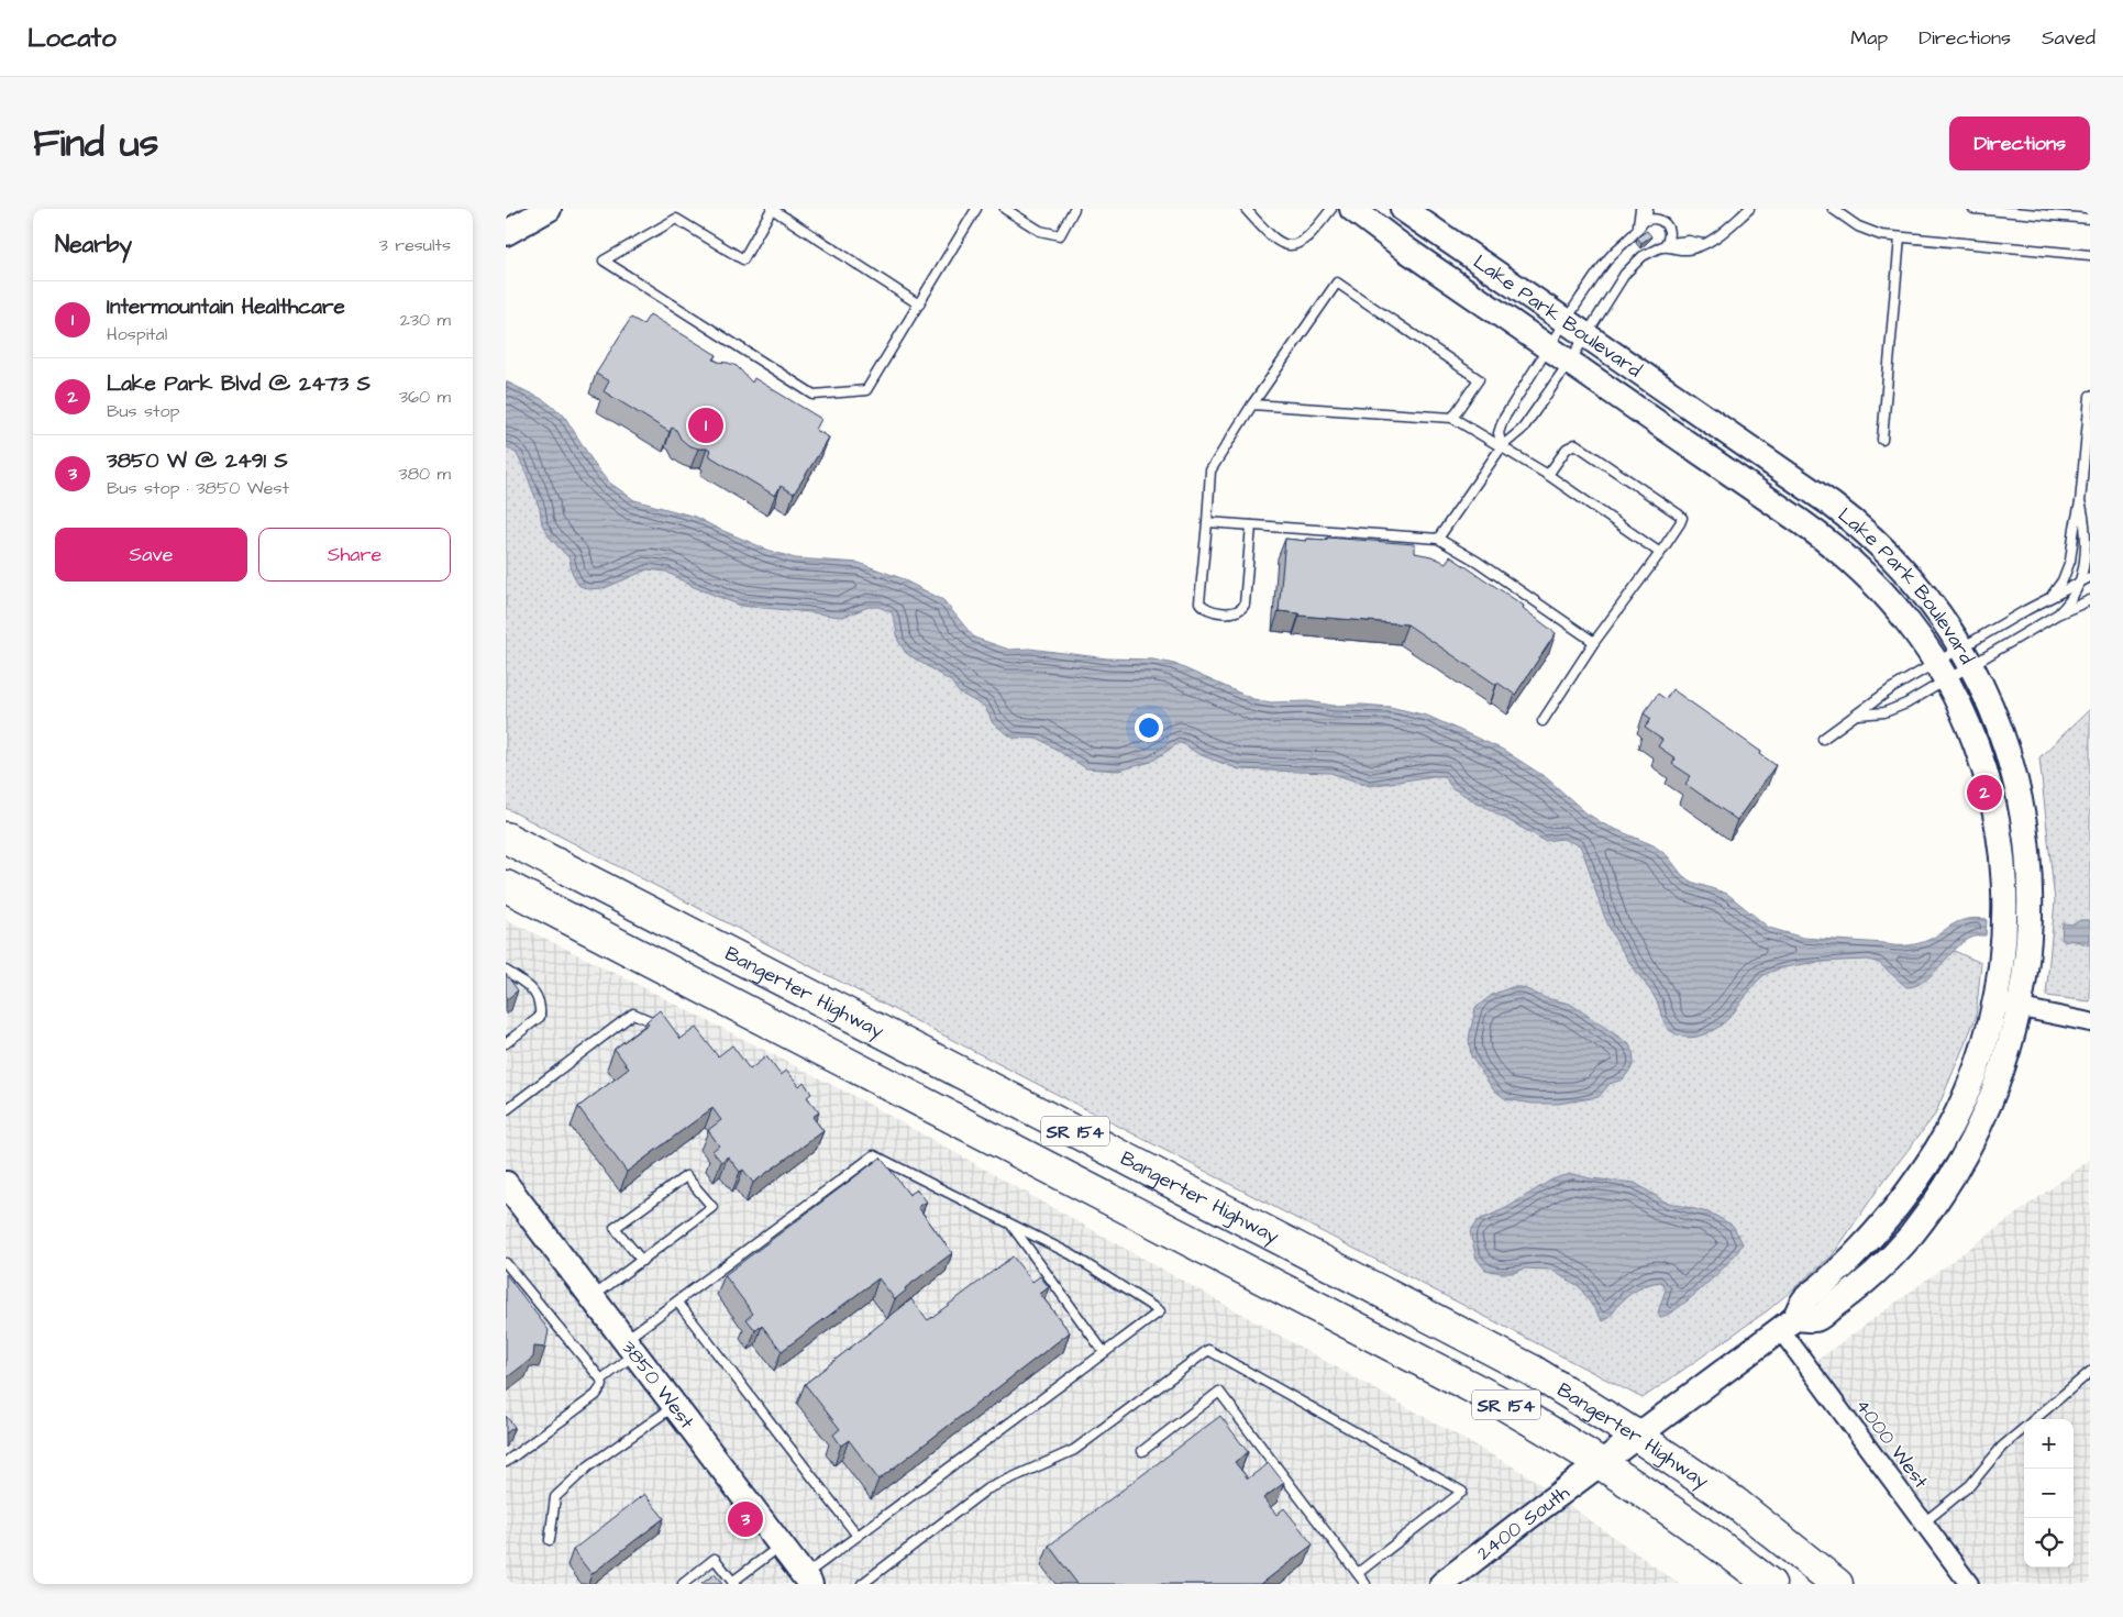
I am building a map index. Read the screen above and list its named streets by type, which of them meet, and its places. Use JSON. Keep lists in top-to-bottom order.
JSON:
{
  "streets": {
    "highway": ["Bangerter Highway", "SR 154"],
    "street": [
      "Lake Park Boulevard",
      "3850 West",
      "4000 West",
      "2400 South"
    ]
  },
  "crossings": [
    ["Lake Park Boulevard", "Bangerter Highway"],
    ["Lake Park Boulevard", "4000 West"],
    ["Lake Park Boulevard", "2400 South"],
    ["Bangerter Highway", "2400 South"]
  ],
  "page": {
    "header": "Locato",
    "nav": ["Map", "Directions", "Saved"],
    "title": "Find us",
    "buttons": [
      "Directions",
      ["Save", "Share"]
    ],
    "heading": ["Nearby", "3 results"],
    "list": [
      {
        "mark": "1",
        "name": "Intermountain Healthcare",
        "note": "Hospital",
        "value": "230 m"
      },
      {
        "mark": "2",
        "name": "Lake Park Blvd @ 2473 S",
        "note": "Bus stop",
        "value": "360 m"
      },
      {
        "mark": "3",
        "name": "3850 W @ 2491 S",
        "note": "Bus stop · 3850 West",
        "value": "380 m"
      }
    ],
    "pins": ["1", "2", "3"],
    "map_buttons": ["+", "−"]
  }
}
